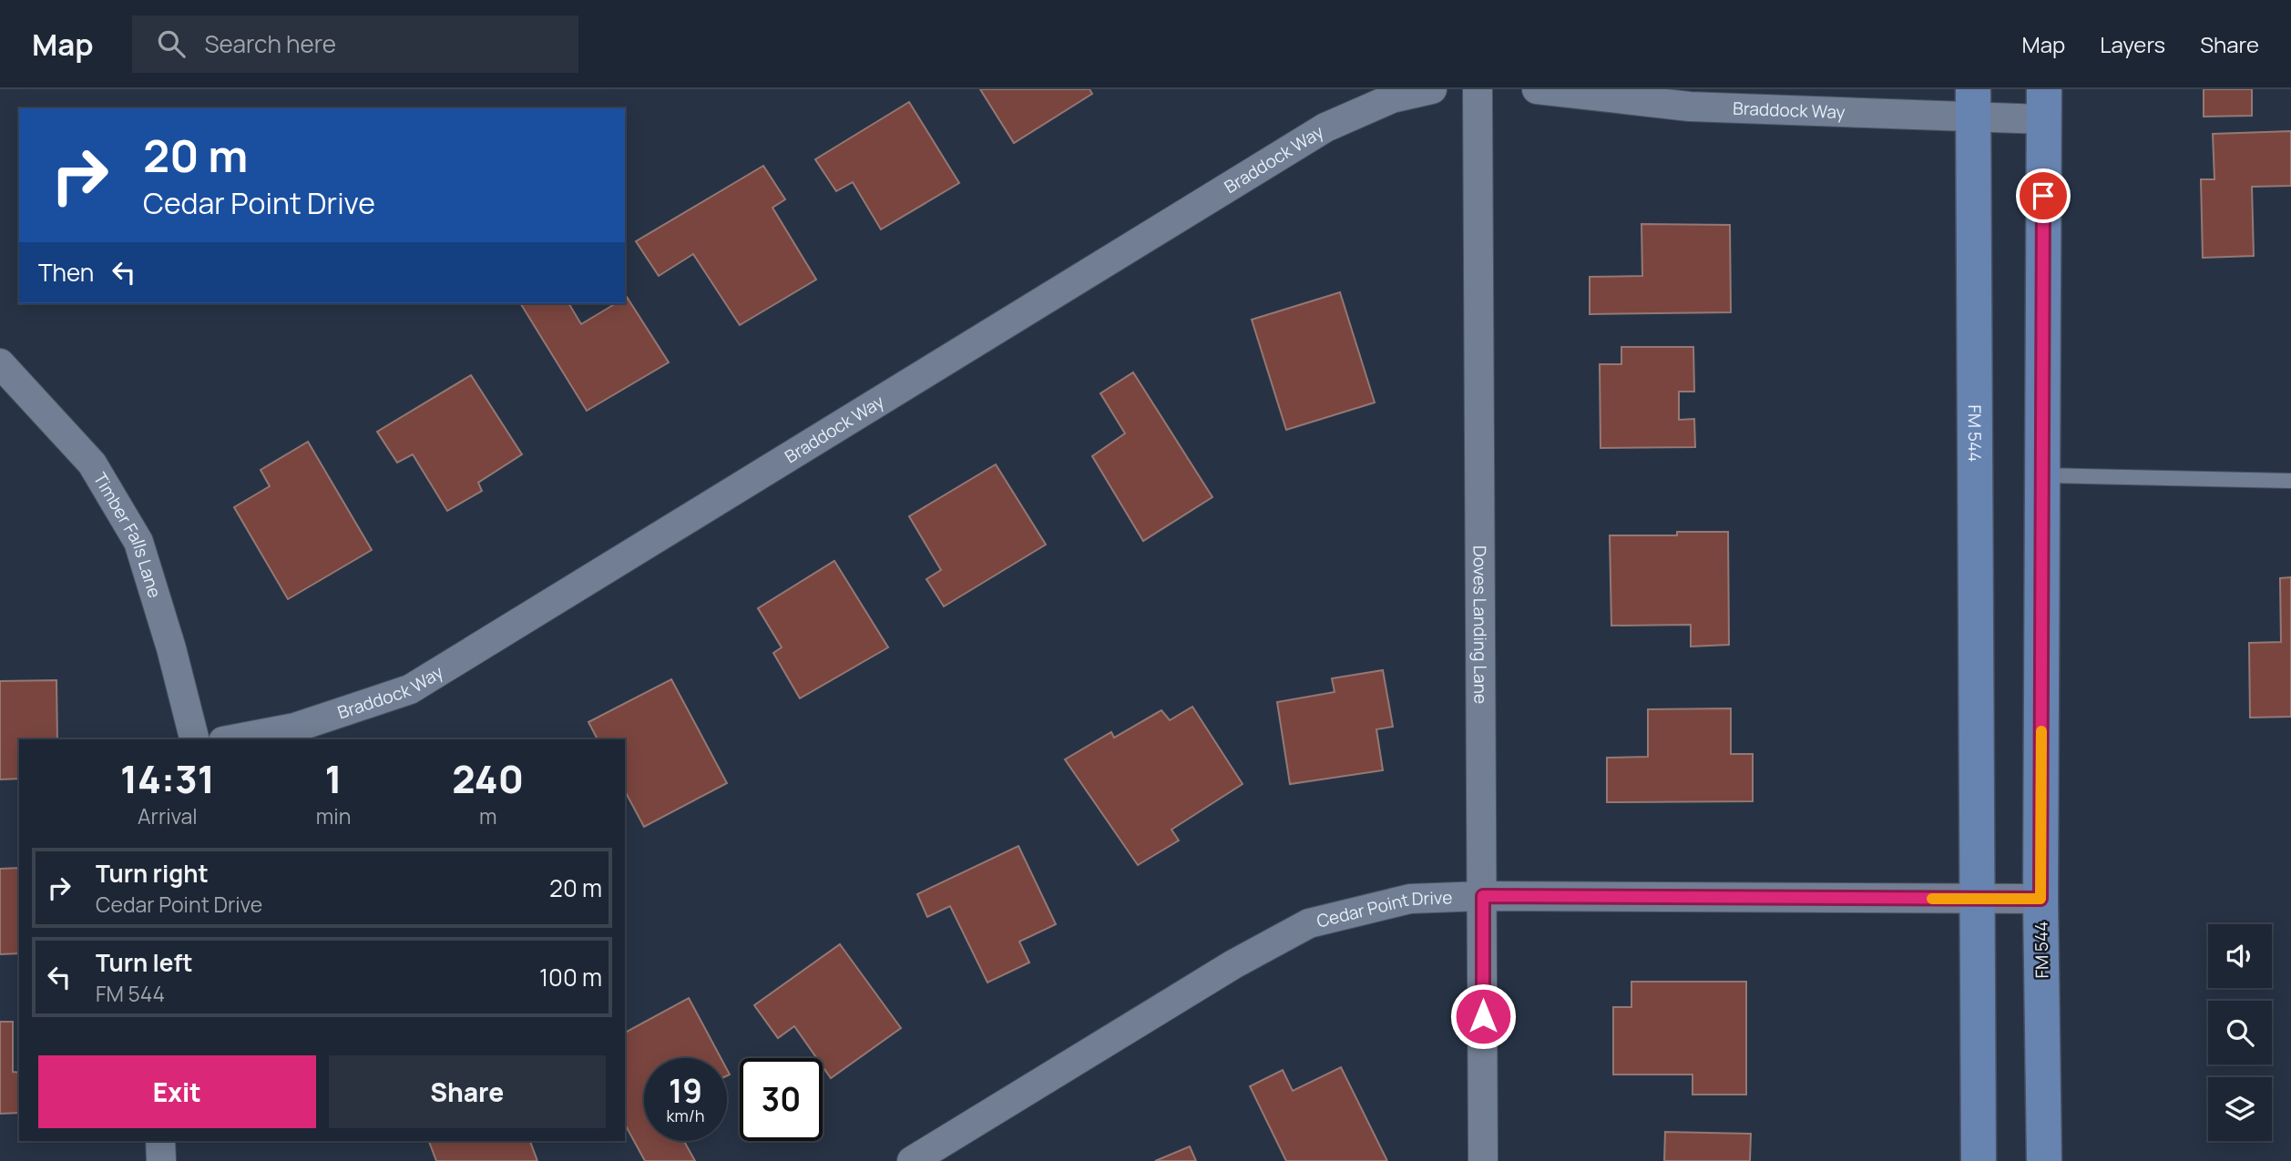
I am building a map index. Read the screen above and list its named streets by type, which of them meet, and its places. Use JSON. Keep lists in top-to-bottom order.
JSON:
{
  "streets": {
    "main road": ["FM 544"],
    "street": [
      "Braddock Way",
      "Timber Falls Lane",
      "Doves Landing Lane",
      "Cedar Point Drive"
    ]
  },
  "crossings": [
    ["Braddock Way", "FM 544"],
    ["FM 544", "Cedar Point Drive"],
    ["Doves Landing Lane", "Cedar Point Drive"]
  ],
  "page": {
    "header": "Map",
    "search": "Search here",
    "nav": ["Map", "Layers", "Share"],
    "turn": ["20 m", "Cedar Point Drive"],
    "then": "Then",
    "eta": [
      "14:31",
      "Arrival",
      "1",
      "min",
      "240",
      "m"
    ],
    "list": [
      {
        "name": "Turn right",
        "note": "Cedar Point Drive",
        "value": "20 m"
      },
      {
        "name": "Turn left",
        "note": "FM 544",
        "value": "100 m"
      }
    ],
    "buttons": ["Exit", "Share"],
    "speed": "19 km/h",
    "limit": "30"
  }
}
